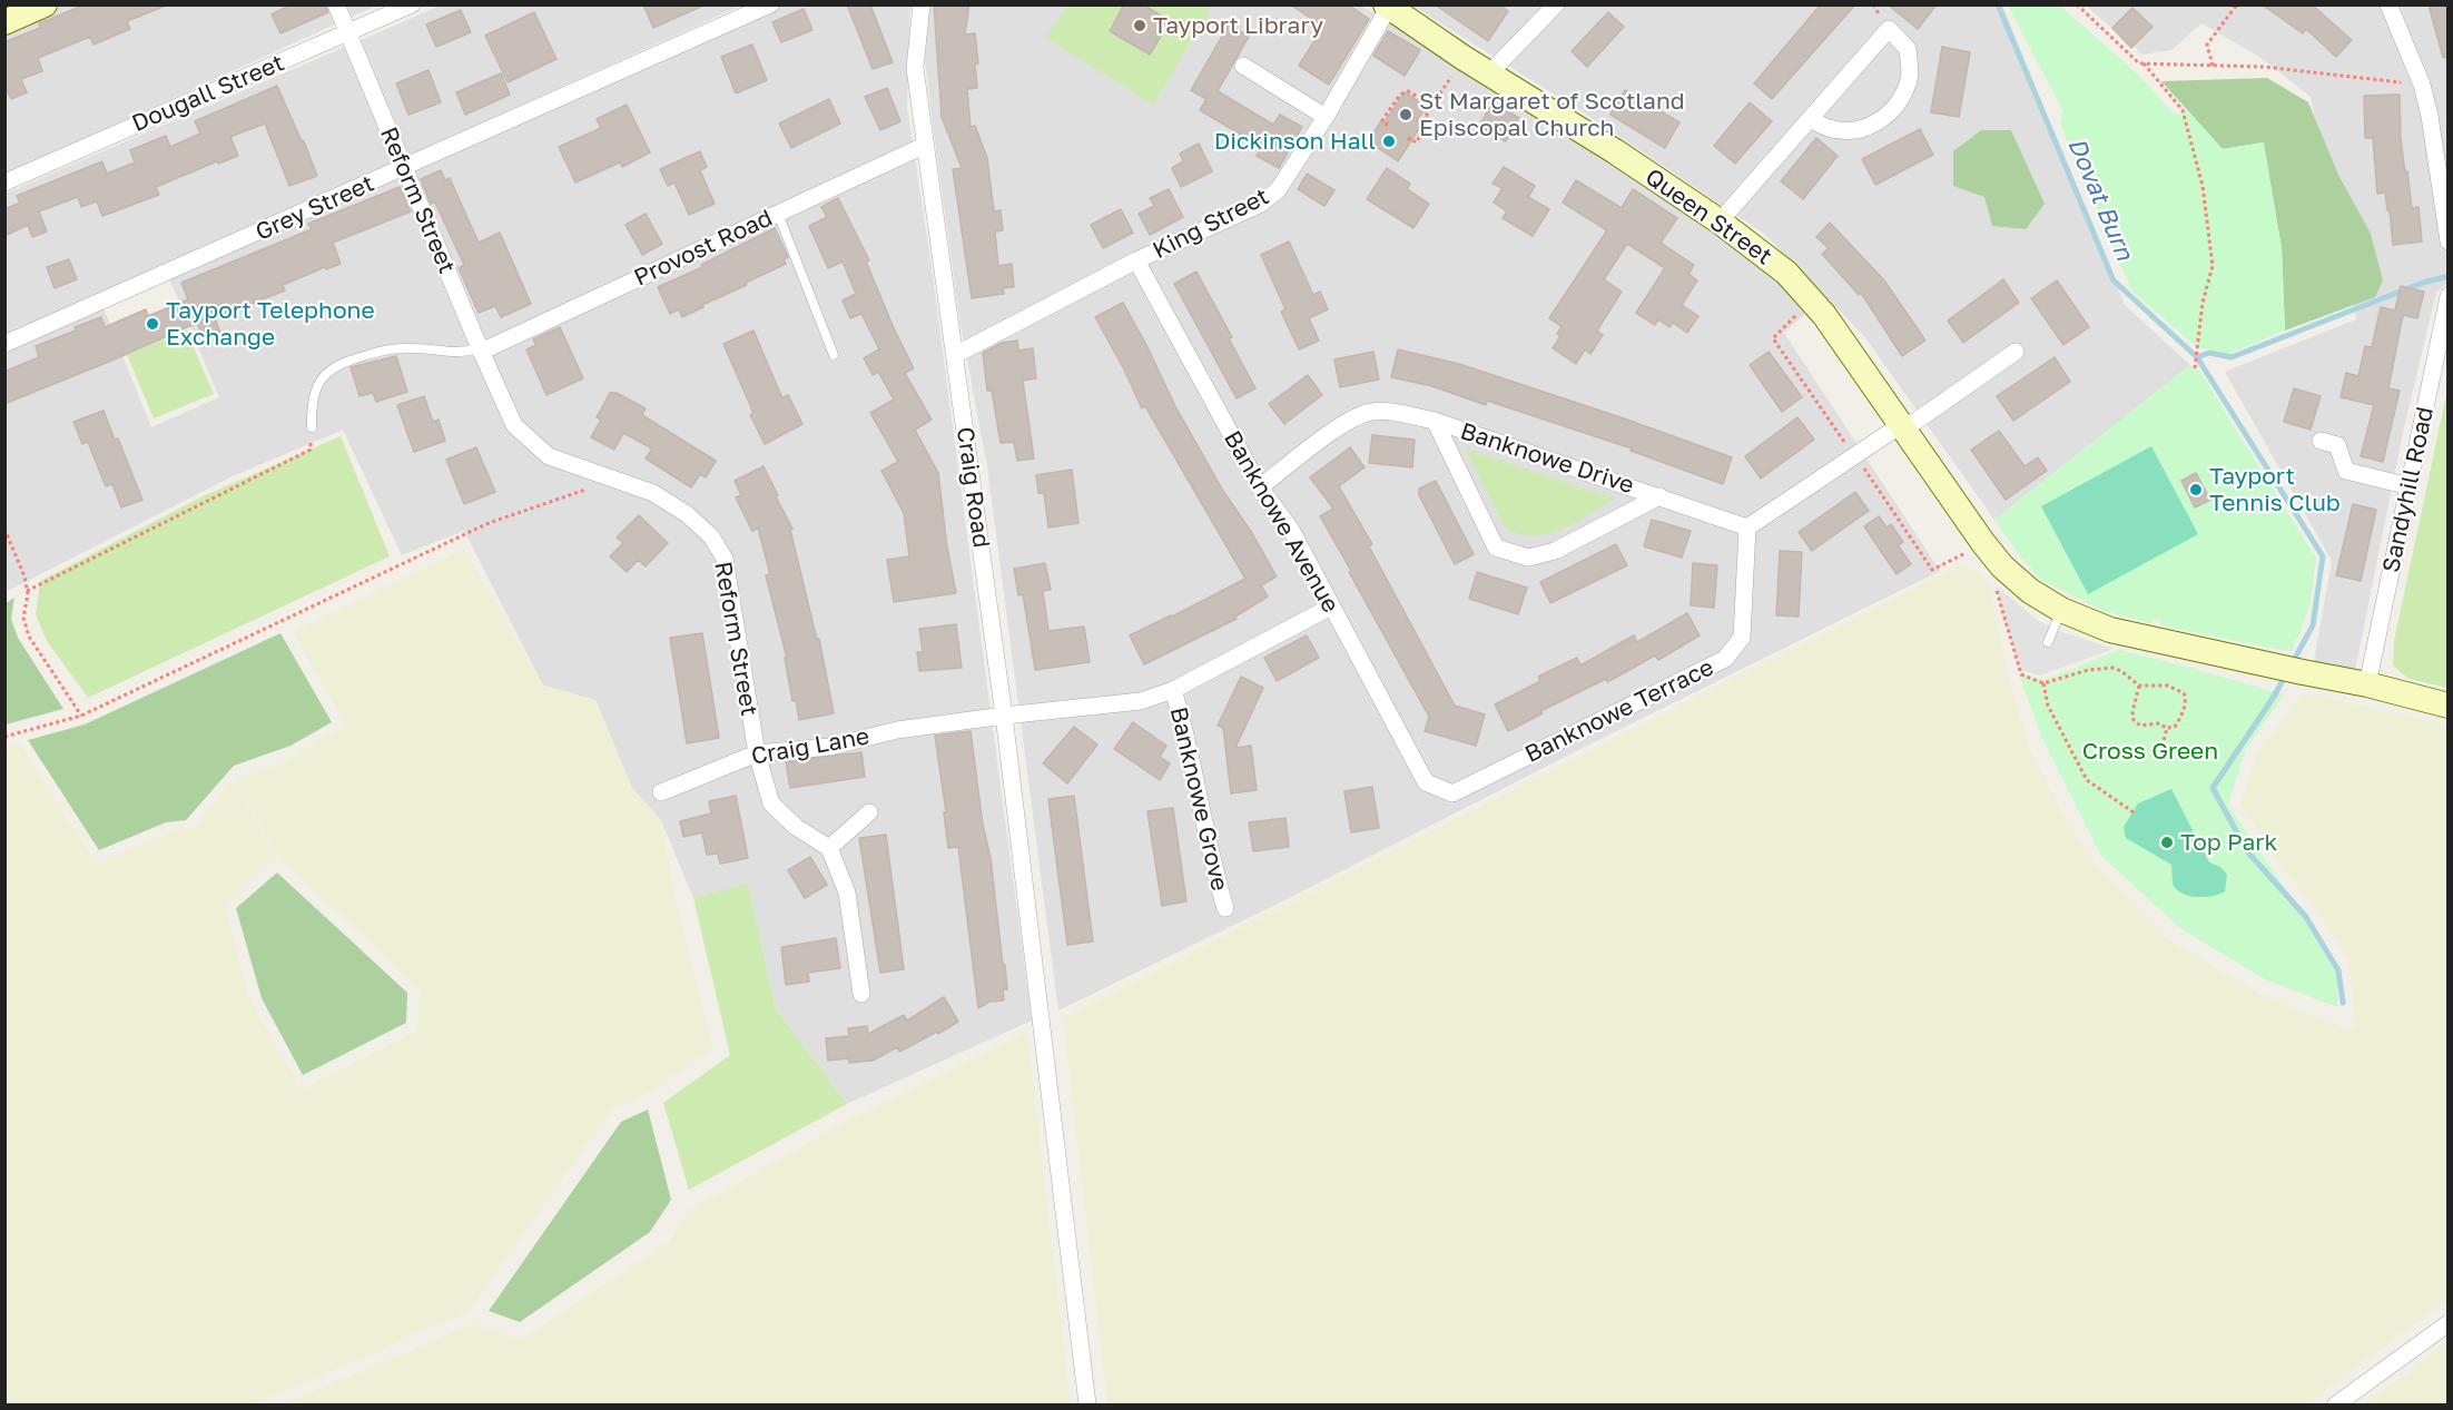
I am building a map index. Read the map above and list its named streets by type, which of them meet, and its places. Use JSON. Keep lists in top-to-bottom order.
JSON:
{
  "streets": {
    "main road": ["Queen Street"],
    "street": [
      "Dougall Street",
      "Reform Street",
      "Grey Street",
      "King Street",
      "Provost Road",
      "Banknowe Drive",
      "Craig Road",
      "Sandyhill Road",
      "Banknowe Avenue",
      "Banknowe Terrace",
      "Craig Lane",
      "Banknowe Grove"
    ]
  },
  "crossings": [
    ["Dougall Street", "Reform Street"],
    ["Reform Street", "Grey Street"],
    ["Reform Street", "Provost Road"],
    ["Reform Street", "Craig Lane"],
    ["Queen Street", "King Street"],
    ["Queen Street", "Sandyhill Road"],
    ["King Street", "Craig Road"],
    ["King Street", "Banknowe Avenue"],
    ["Provost Road", "Craig Road"],
    ["Banknowe Drive", "Banknowe Avenue"],
    ["Banknowe Drive", "Banknowe Terrace"],
    ["Craig Road", "Craig Lane"],
    ["Banknowe Avenue", "Banknowe Terrace"],
    ["Banknowe Avenue", "Craig Lane"],
    ["Craig Lane", "Banknowe Grove"]
  ],
  "water": ["Dovat Burn"],
  "parks": ["Cross Green"],
  "places": [
    "Tayport Library",
    "St Margaret of Scotland Episcopal Church",
    "Dickinson Hall",
    "Tayport Telephone Exchange",
    "Tayport Tennis Club",
    "Top Park"
  ]
}
